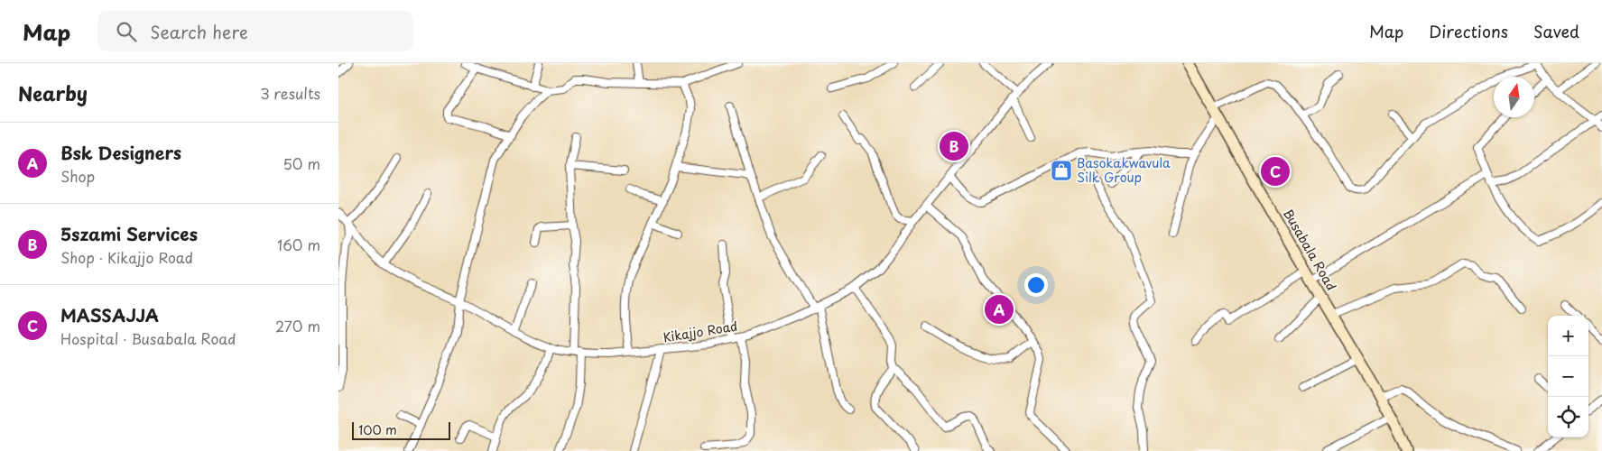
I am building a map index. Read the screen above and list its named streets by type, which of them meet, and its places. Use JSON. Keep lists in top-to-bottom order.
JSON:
{
  "streets": {
    "street": ["Busabala Road", "Kikajjo Road"]
  },
  "places": {
    "shop": ["Basokakwavula Silk Group"]
  },
  "scale_bar": "100 m",
  "north": "top",
  "page": {
    "header": "Map",
    "search": "Search here",
    "nav": ["Map", "Directions", "Saved"],
    "heading": ["Nearby", "3 results"],
    "list": [
      {
        "mark": "A",
        "name": "Bsk Designers",
        "note": "Shop",
        "value": "50 m"
      },
      {
        "mark": "B",
        "name": "5szami Services",
        "note": "Shop · Kikajjo Road",
        "value": "160 m"
      },
      {
        "mark": "C",
        "name": "MASSAJJA",
        "note": "Hospital · Busabala Road",
        "value": "270 m"
      }
    ],
    "pins": ["B", "C", "A"],
    "map_buttons": ["+", "−"],
    "scale": "100 m"
  }
}
